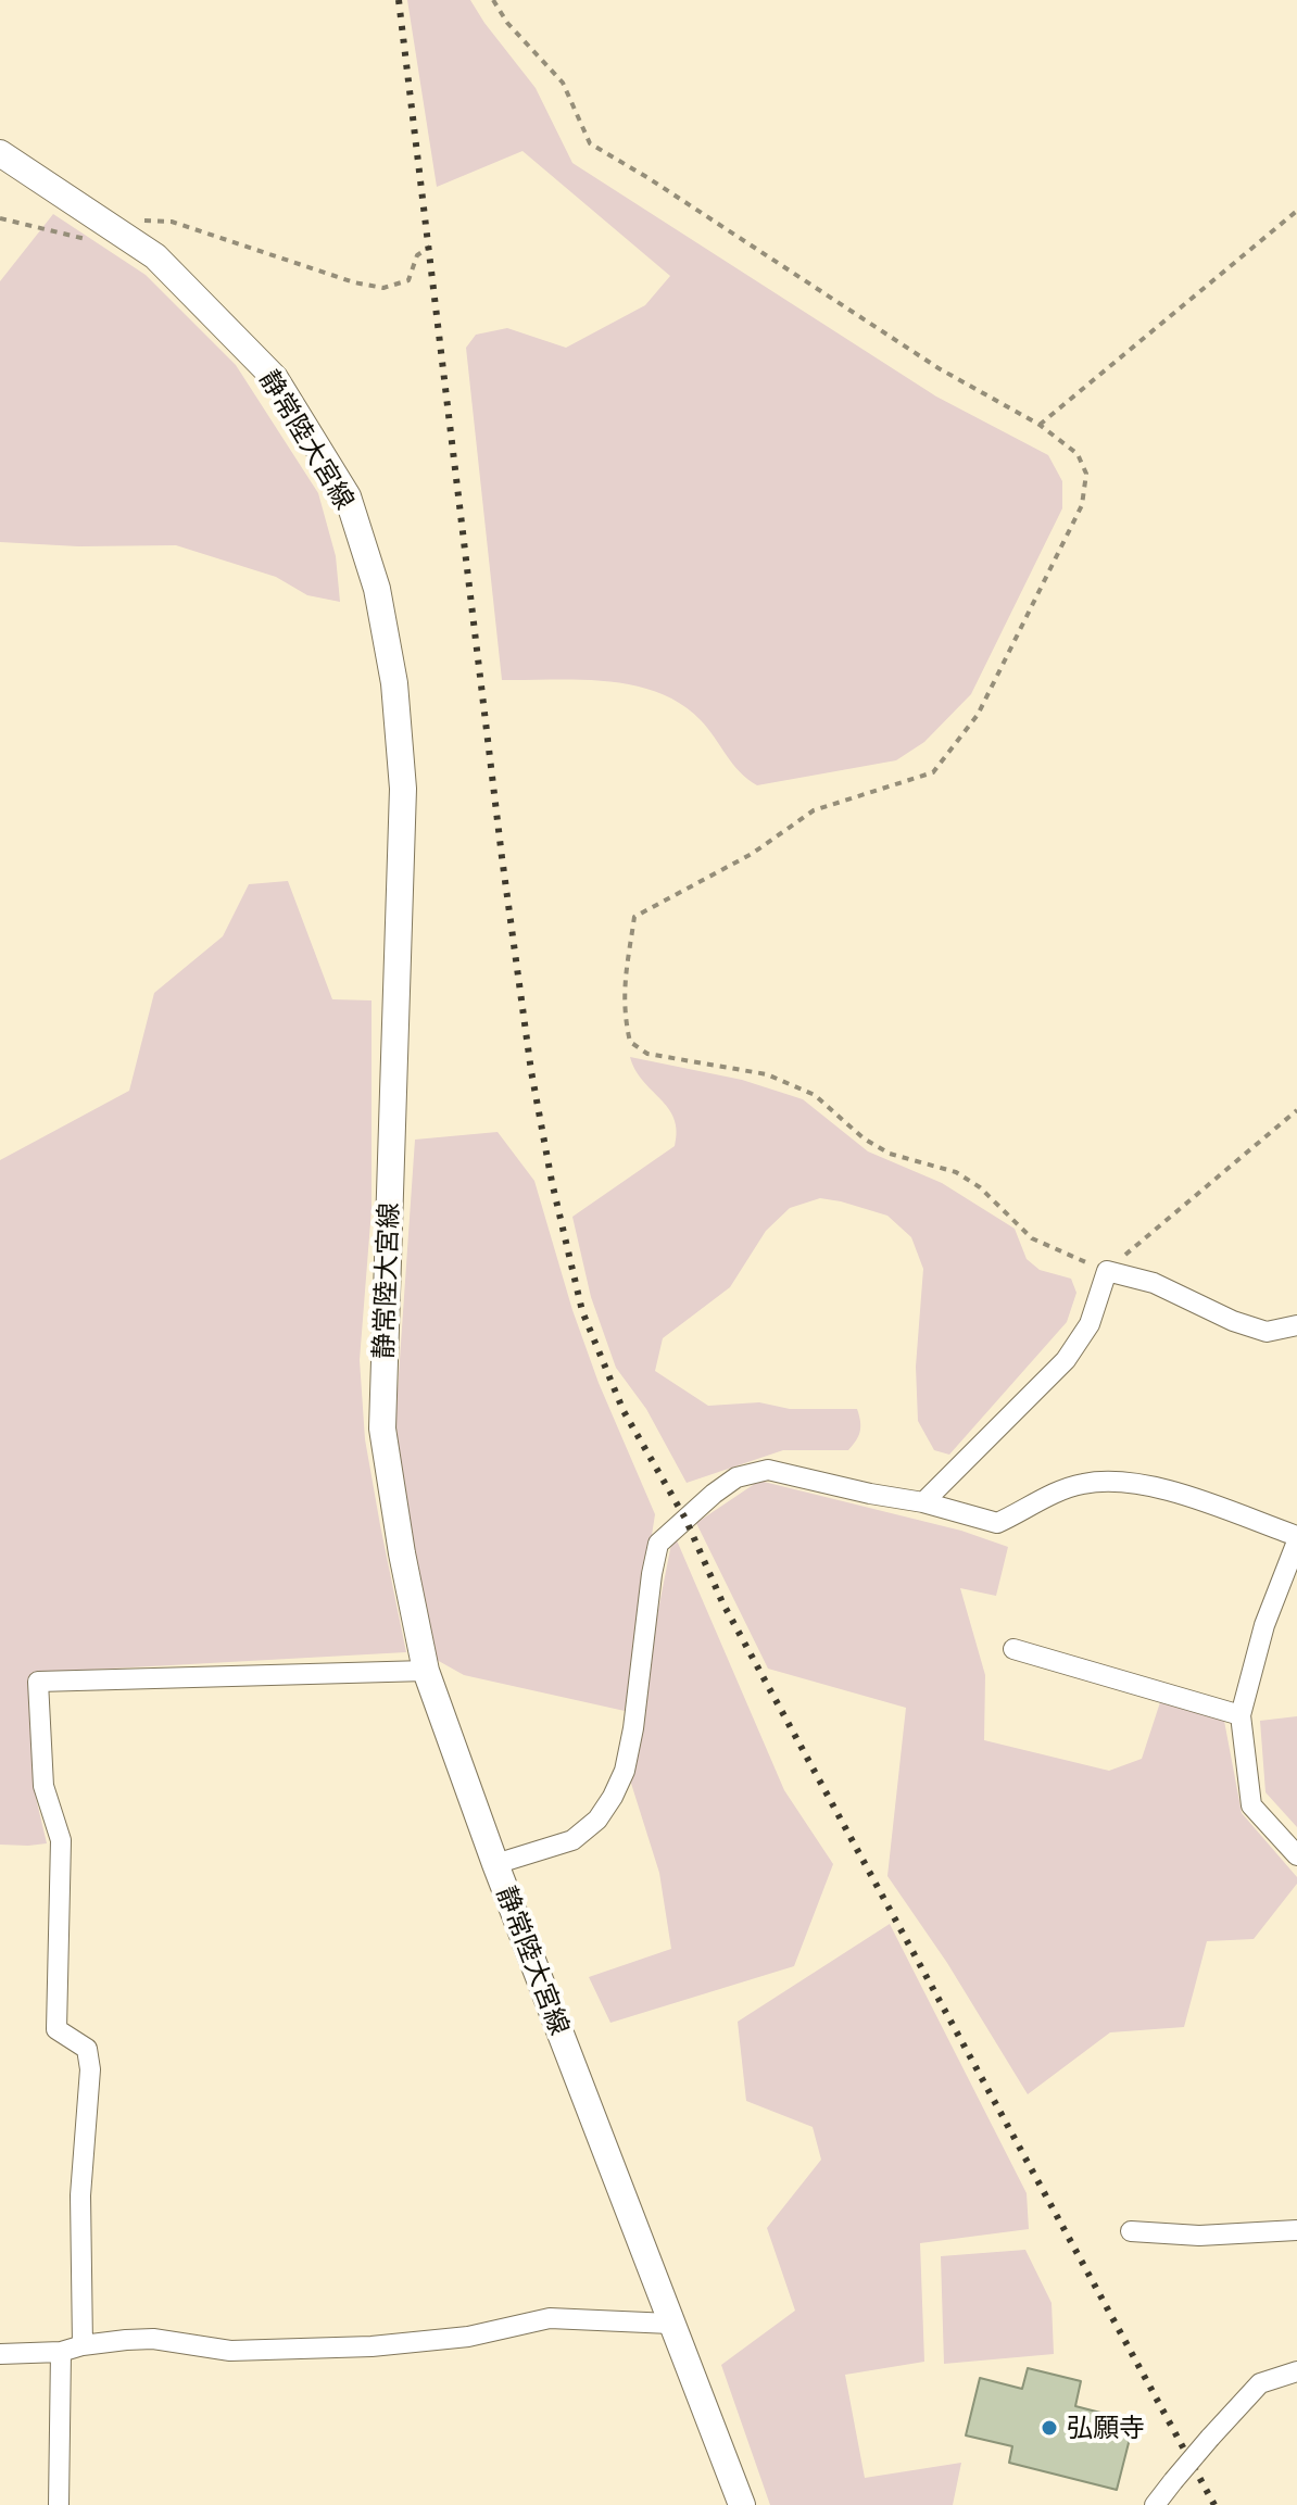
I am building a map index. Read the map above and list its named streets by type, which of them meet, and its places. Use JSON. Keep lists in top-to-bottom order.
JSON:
{
  "streets": {
    "main road": ["静常陸大宮線"]
  },
  "places": ["弘願寺"]
}
